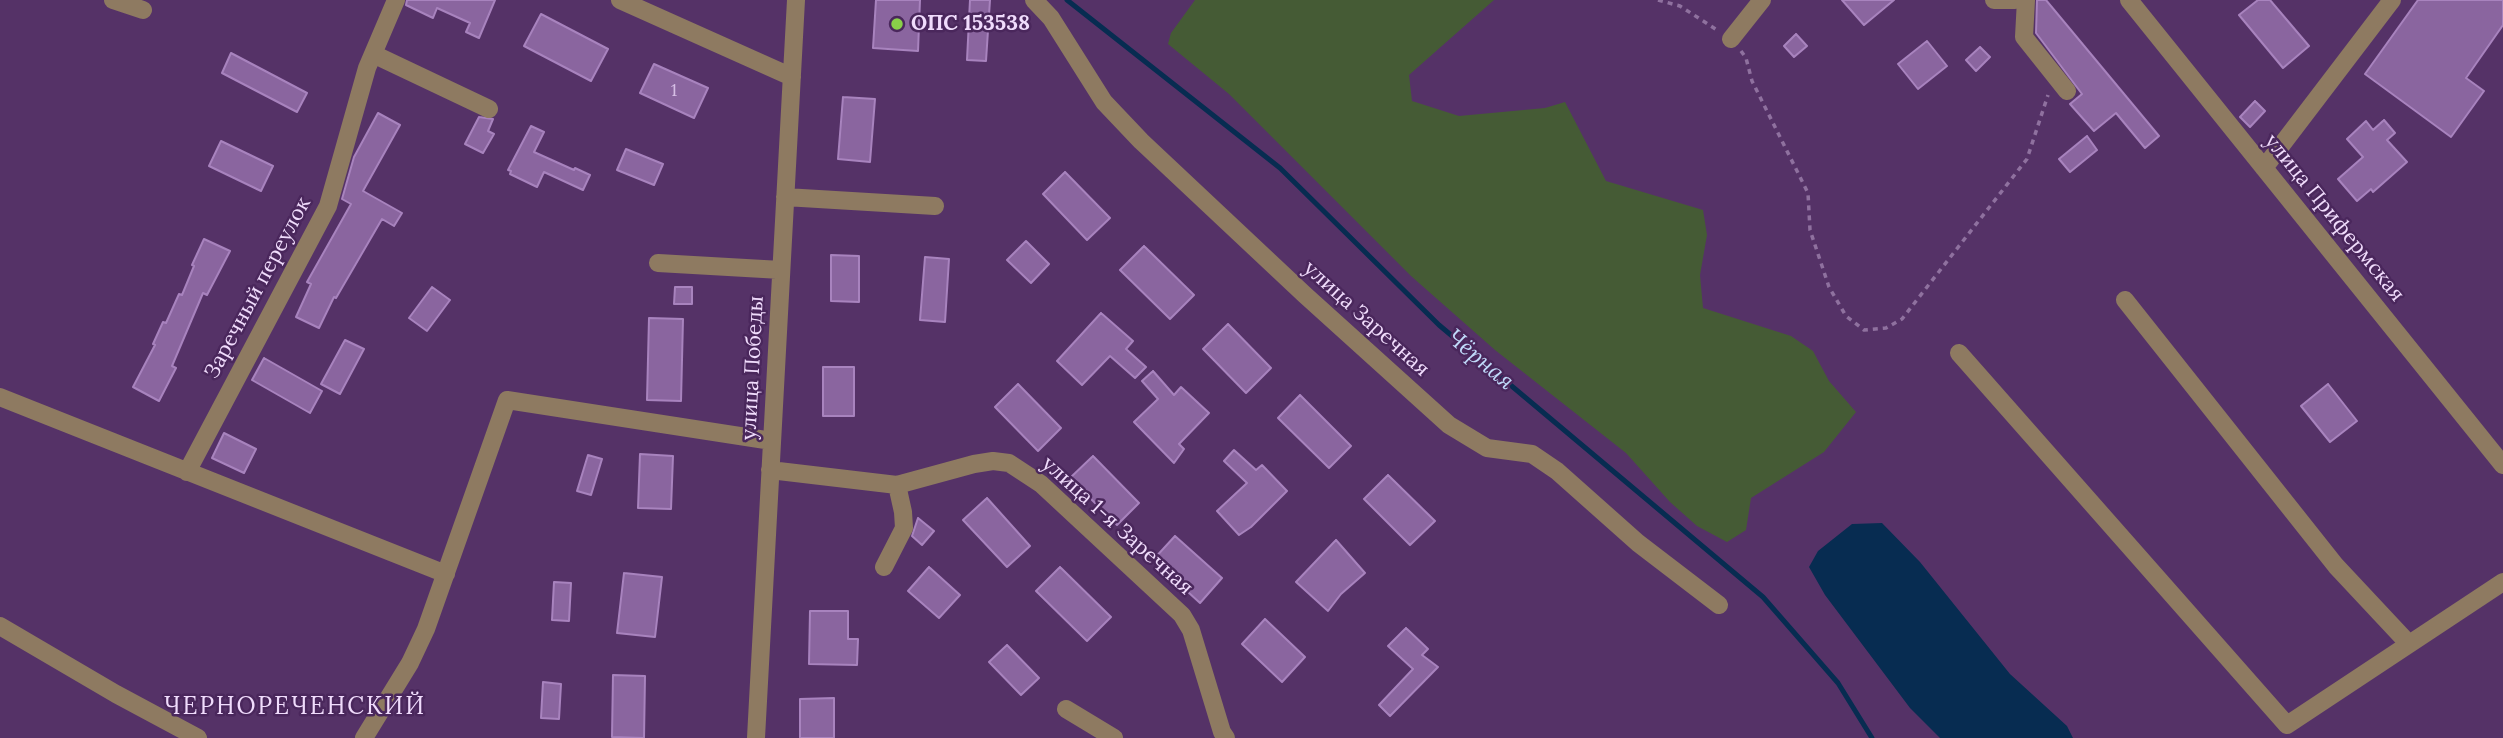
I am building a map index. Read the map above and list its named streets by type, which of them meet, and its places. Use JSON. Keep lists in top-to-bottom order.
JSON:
{
  "streets": {
    "street": [
      "улица Прифермская",
      "Заречный переулок",
      "улица Заречная",
      "улица Победы",
      "улица 1-я Заречная"
    ]
  },
  "crossings": [
    ["улица Победы", "улица 1-я Заречная"]
  ],
  "districts": ["ЧЕРНОРЕЧЕНСКИЙ"],
  "water": ["Чёрная"],
  "places": ["ОПС 153538"],
  "house_numbers": ["1"]
}
